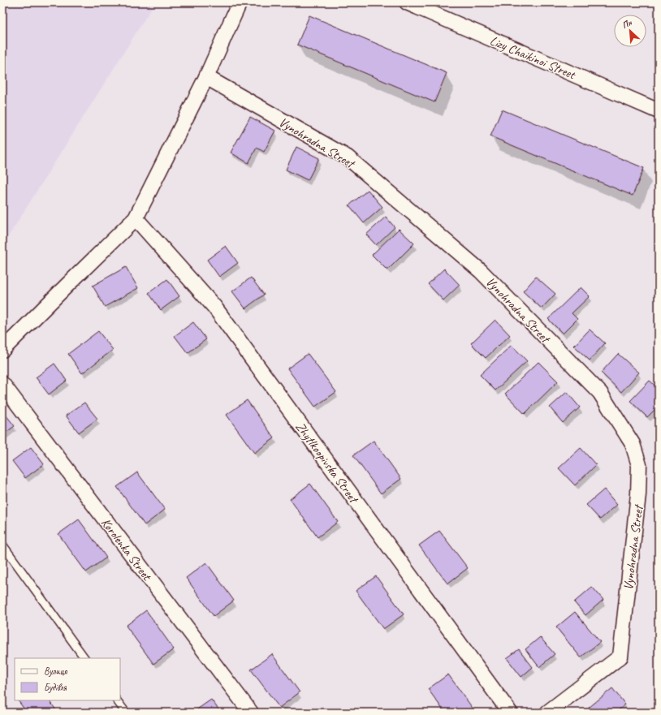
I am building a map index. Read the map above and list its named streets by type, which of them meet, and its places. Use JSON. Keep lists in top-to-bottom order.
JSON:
{
  "streets": {
    "street": [
      "Lizy Chaikinoi Street",
      "Vynohradna Street",
      "Zhytlkoopivska Street",
      "Korolenka Street"
    ]
  },
  "legend": ["Вулиця", "Будівля"],
  "north": "top left"
}
